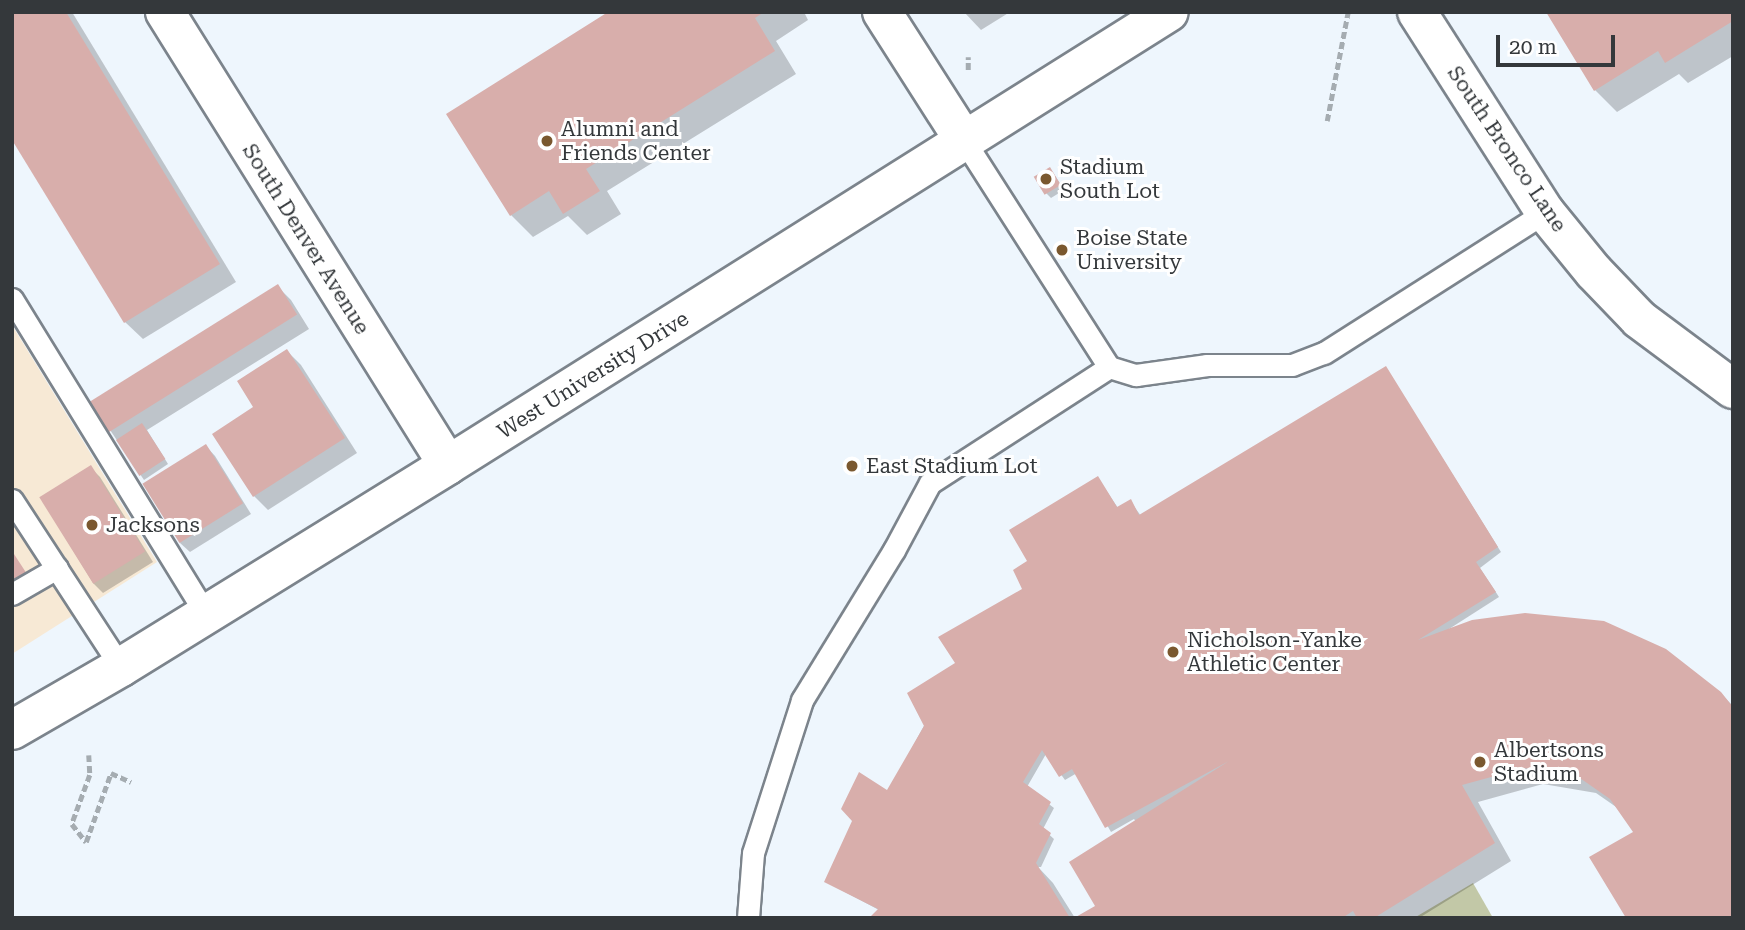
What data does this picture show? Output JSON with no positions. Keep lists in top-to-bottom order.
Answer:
{
  "streets": {
    "street": ["South Bronco Lane", "South Denver Avenue", "West University Drive"]
  },
  "crossings": [
    ["South Denver Avenue", "West University Drive"]
  ],
  "places": [
    "Alumni and Friends Center",
    "Stadium South Lot",
    "Boise State University",
    "East Stadium Lot",
    "Jacksons",
    "Nicholson-Yanke Athletic Center",
    "Albertsons Stadium"
  ],
  "scale_bar": "20 m"
}
